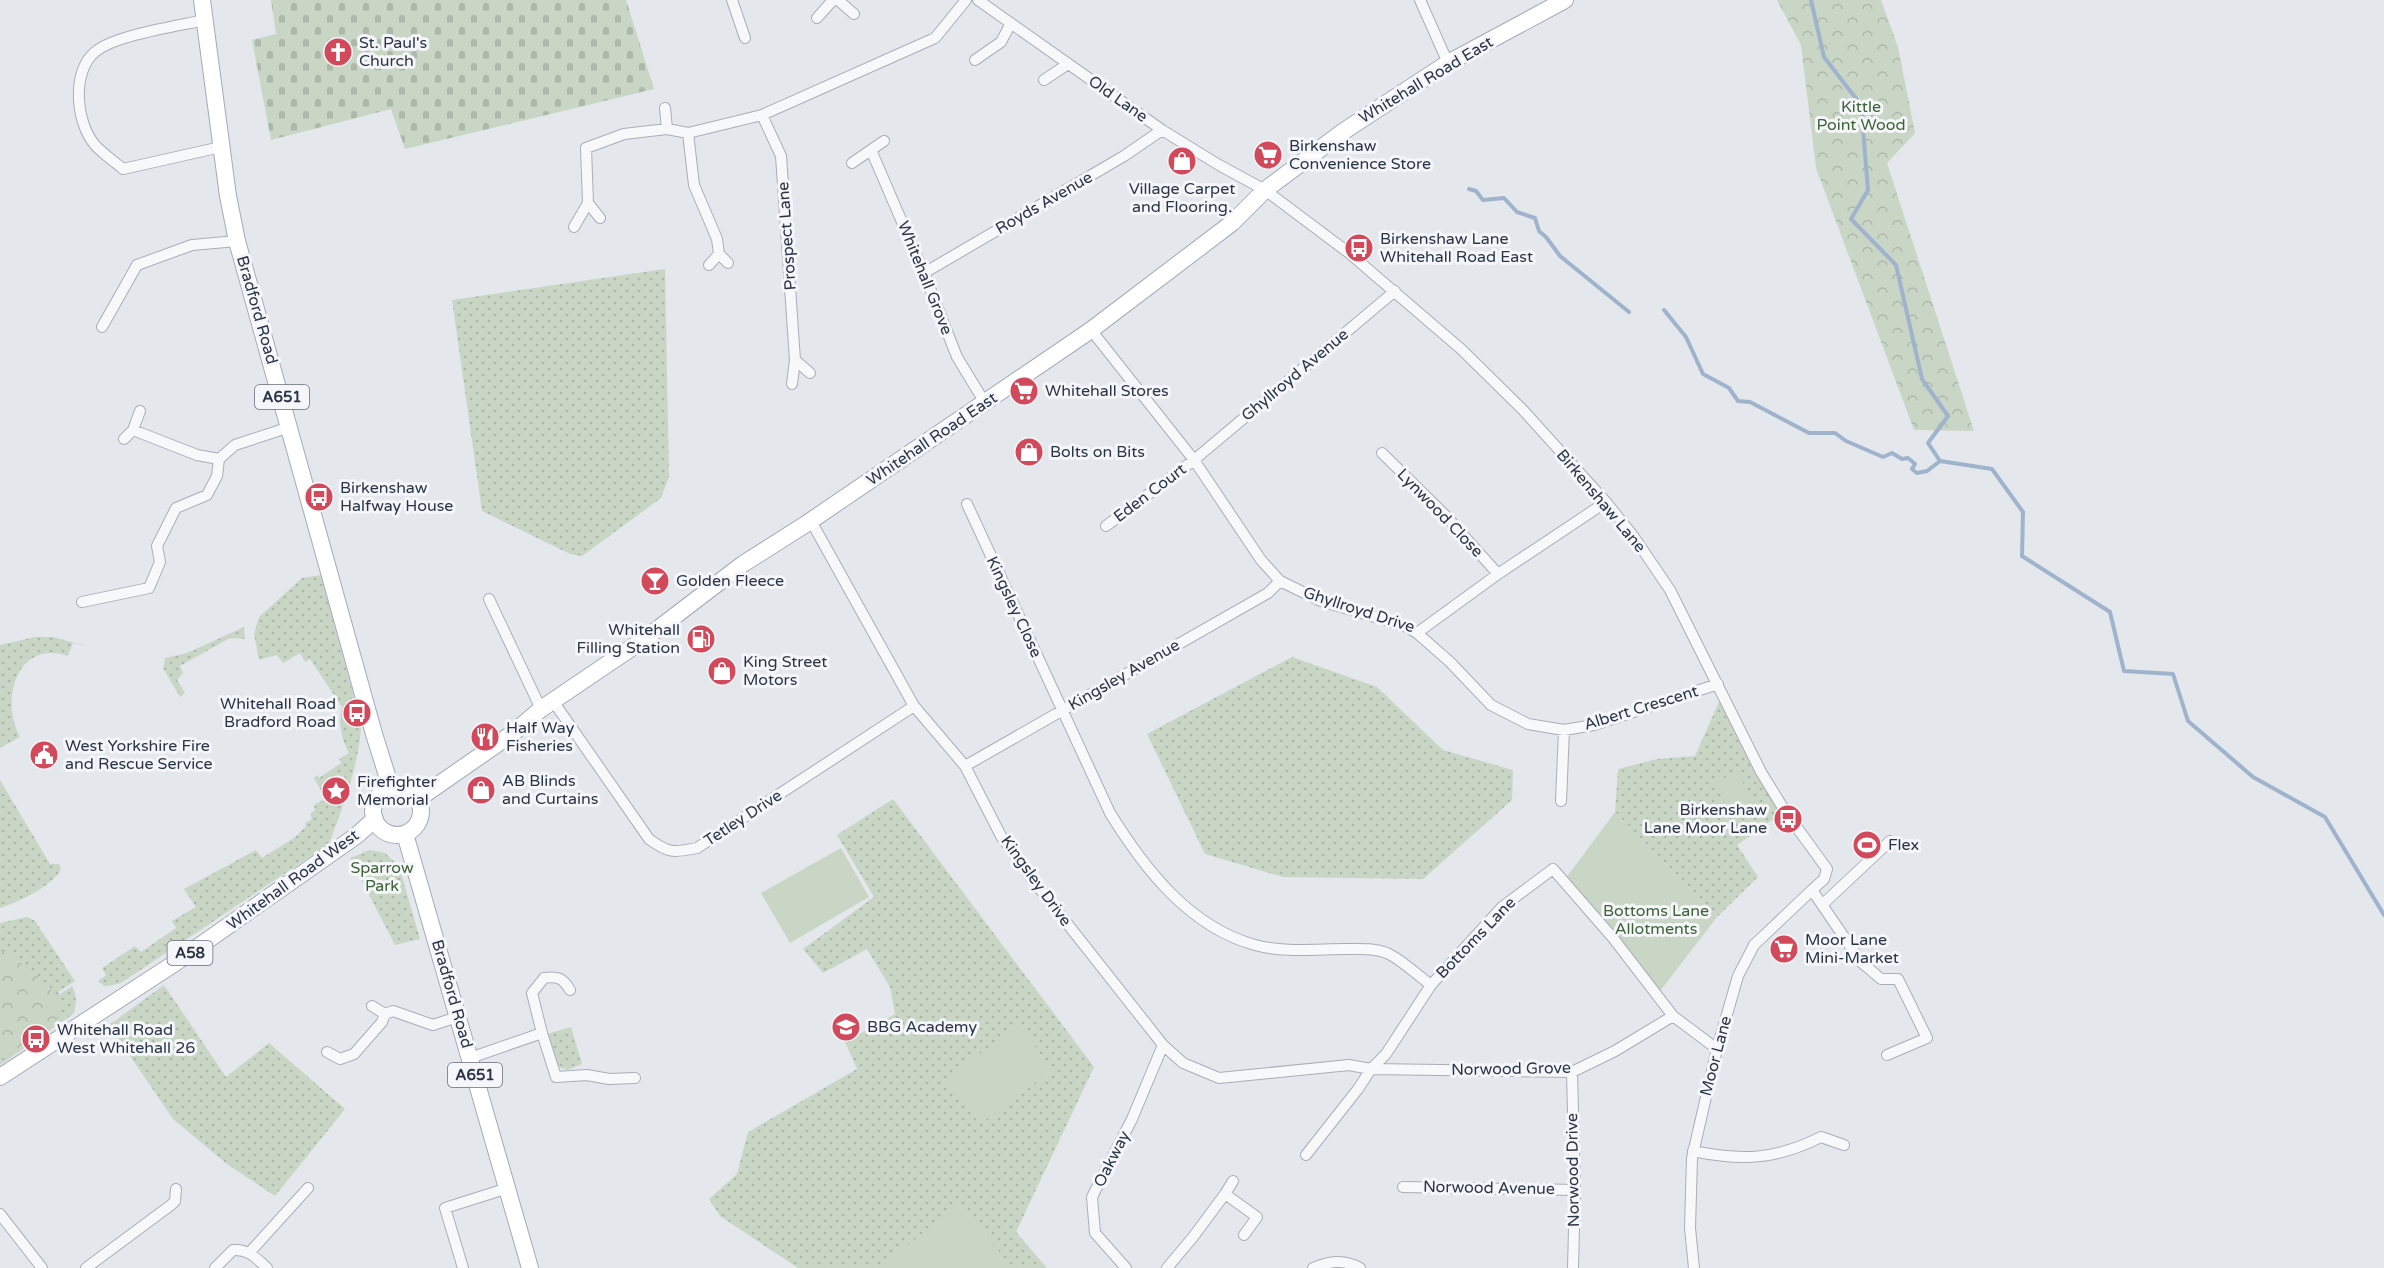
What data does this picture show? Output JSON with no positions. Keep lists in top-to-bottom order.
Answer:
{
  "streets": {
    "main road": [
      "Whitehall Road East",
      "Bradford Road",
      "A651",
      "Whitehall Road West",
      "A58"
    ],
    "street": [
      "Old Lane",
      "Royds Avenue",
      "Prospect Lane",
      "Whitehall Grove",
      "Ghyllroyd Avenue",
      "Eden Court",
      "Birkenshaw Lane",
      "Lynwood Close",
      "Kingsley Close",
      "Ghyllroyd Drive",
      "Kingsley Avenue",
      "Albert Crescent",
      "Tetley Drive",
      "Kingsley Drive",
      "Bottoms Lane",
      "Moor Lane",
      "Norwood Grove",
      "Oakway",
      "Norwood Drive",
      "Norwood Avenue"
    ]
  },
  "crossings": [
    ["Whitehall Road East", "Old Lane"],
    ["Whitehall Road East", "Whitehall Grove"],
    ["Whitehall Road East", "Bradford Road"],
    ["Whitehall Road East", "Birkenshaw Lane"],
    ["Whitehall Road East", "Ghyllroyd Drive"],
    ["Whitehall Road East", "Tetley Drive"],
    ["Whitehall Road East", "Whitehall Road West"],
    ["Whitehall Road East", "Kingsley Drive"],
    ["Old Lane", "Royds Avenue"],
    ["Old Lane", "Birkenshaw Lane"],
    ["Royds Avenue", "Whitehall Grove"],
    ["Bradford Road", "Whitehall Road West"],
    ["Ghyllroyd Avenue", "Eden Court"],
    ["Ghyllroyd Avenue", "Birkenshaw Lane"],
    ["Ghyllroyd Avenue", "Ghyllroyd Drive"],
    ["Eden Court", "Ghyllroyd Drive"],
    ["Birkenshaw Lane", "Ghyllroyd Drive"],
    ["Birkenshaw Lane", "Albert Crescent"],
    ["Birkenshaw Lane", "Moor Lane"],
    ["Lynwood Close", "Ghyllroyd Drive"],
    ["Kingsley Close", "Kingsley Avenue"],
    ["Kingsley Close", "Bottoms Lane"],
    ["Ghyllroyd Drive", "Kingsley Avenue"],
    ["Ghyllroyd Drive", "Albert Crescent"],
    ["Kingsley Avenue", "Kingsley Drive"],
    ["Tetley Drive", "Kingsley Drive"],
    ["Kingsley Drive", "Bottoms Lane"],
    ["Kingsley Drive", "Norwood Grove"],
    ["Kingsley Drive", "Oakway"],
    ["Bottoms Lane", "Moor Lane"],
    ["Bottoms Lane", "Norwood Grove"],
    ["Norwood Grove", "Norwood Drive"],
    ["Norwood Drive", "Norwood Avenue"]
  ],
  "parks": ["Kittle Point Wood", "Sparrow Park", "Bottoms Lane Allotments"],
  "places": {
    "church": ["St. Paul's Church"],
    "supermarket": ["Birkenshaw Convenience Store", "Whitehall Stores", "Moor Lane Mini-Market"],
    "shop": [
      "Village Carpet and Flooring.",
      "Bolts on Bits",
      "King Street Motors",
      "AB Blinds and Curtains"
    ],
    "bus stop": [
      "Birkenshaw Lane Whitehall Road East",
      "Birkenshaw Halfway House",
      "Whitehall Road Bradford Road",
      "Birkenshaw Lane Moor Lane",
      "Whitehall Road West Whitehall 26"
    ],
    "bar": ["Golden Fleece"],
    "fuel station": ["Whitehall Filling Station"],
    "restaurant": ["Half Way Fisheries"],
    "public building": ["West Yorkshire Fire and Rescue Service"],
    "place": ["Firefighter Memorial"],
    "sports": ["Flex"],
    "school or university": ["BBG Academy"]
  }
}
